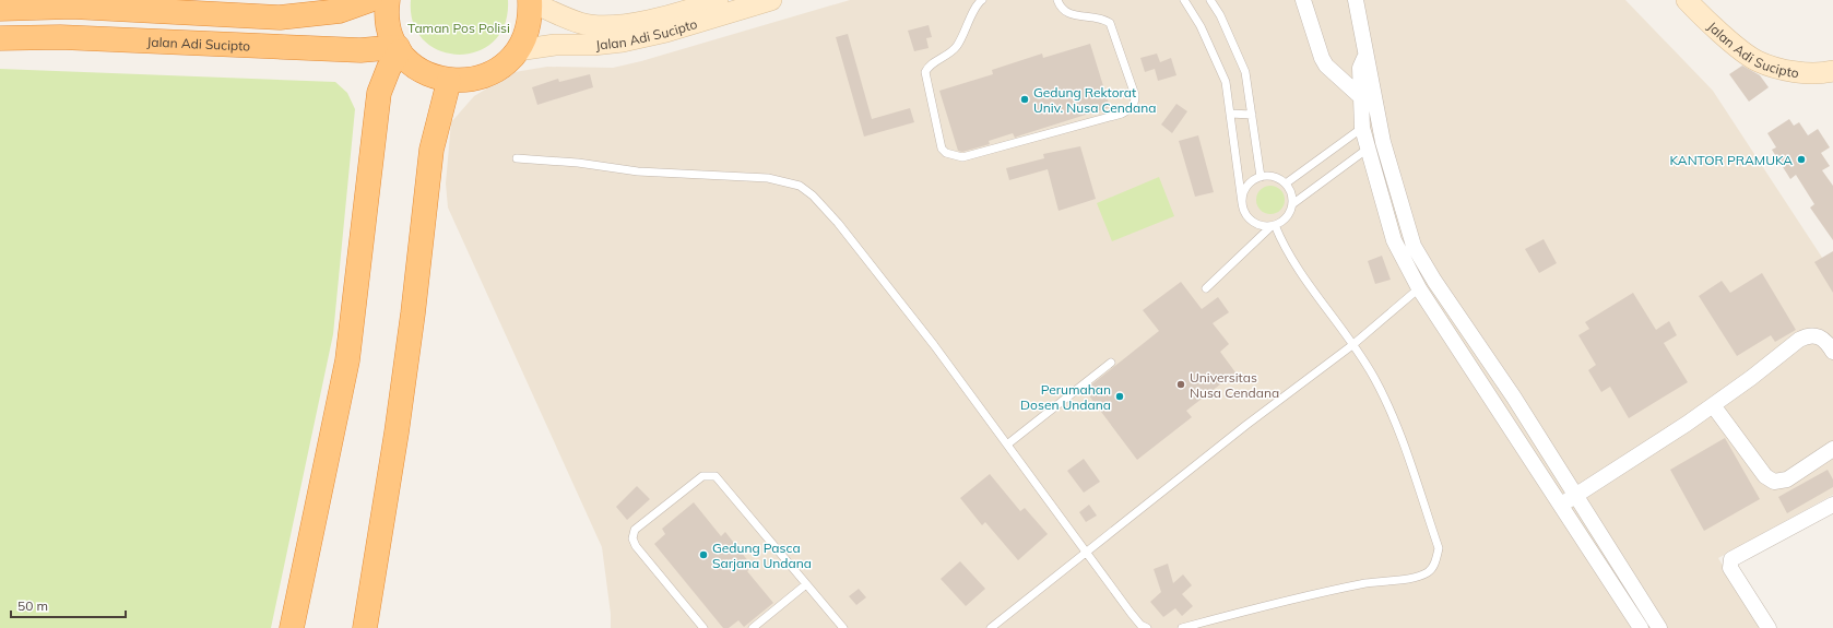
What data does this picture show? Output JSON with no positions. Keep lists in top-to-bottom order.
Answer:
{
  "streets": {
    "highway": ["Jalan Adi Sucipto"]
  },
  "parks": ["Taman Pos Polisi"],
  "places": [
    "Gedung Rektorat Univ. Nusa Cendana",
    "KANTOR PRAMUKA",
    "Universitas Nusa Cendana",
    "Perumahan Dosen Undana",
    "Gedung Pasca Sarjana Undana"
  ],
  "scale_bar": "50 m"
}
